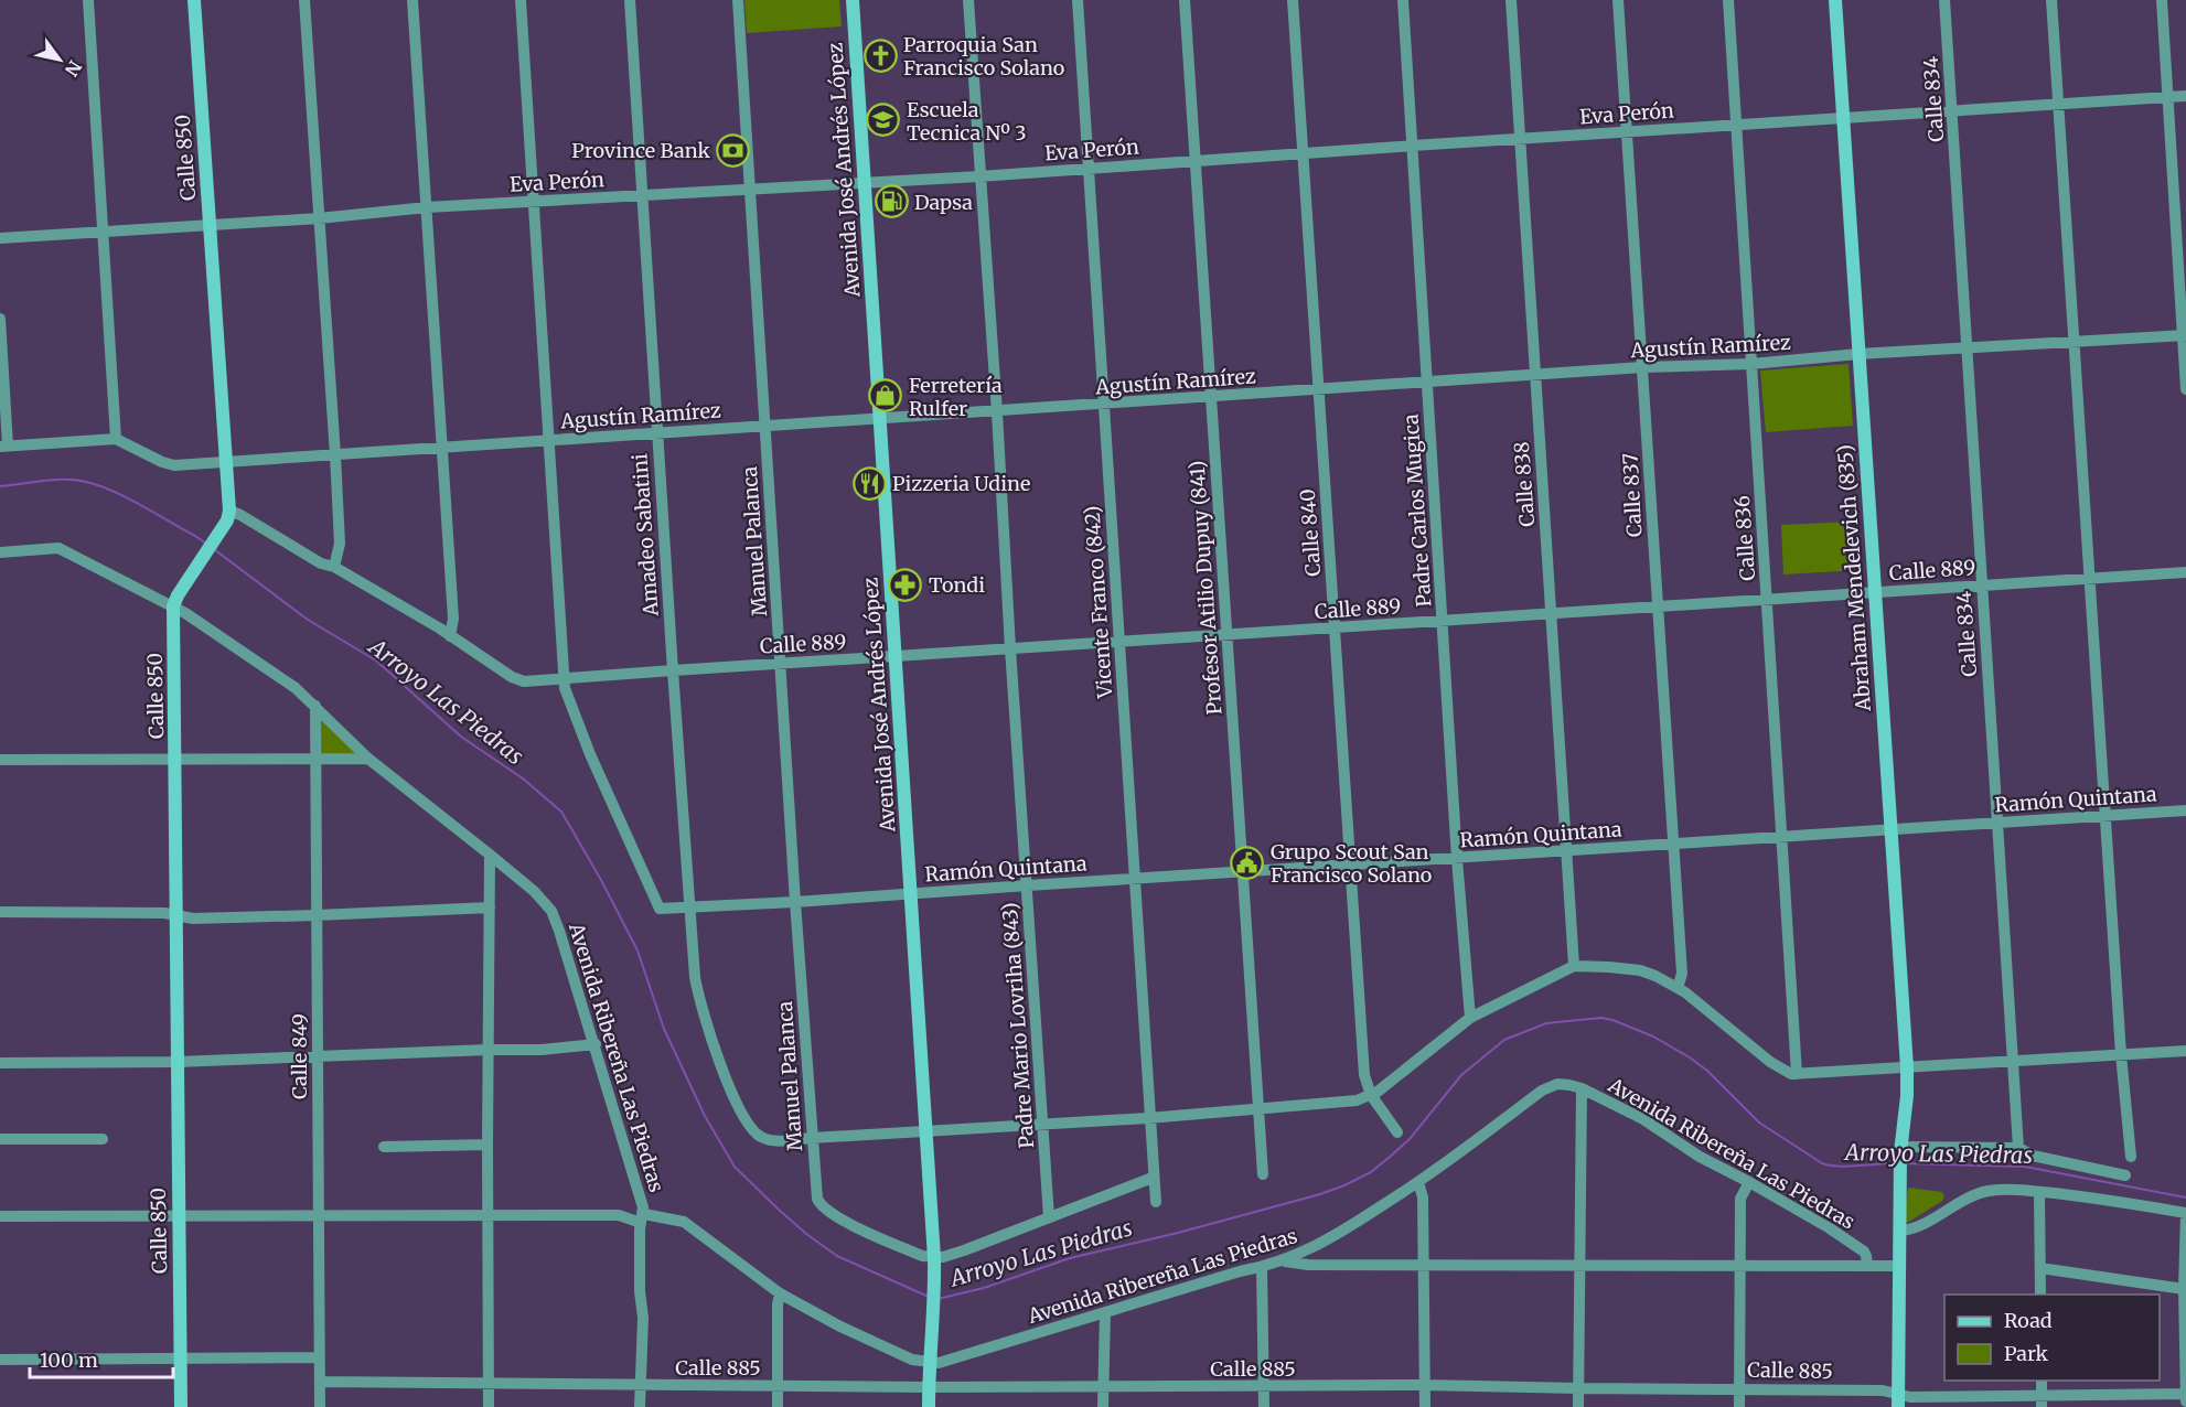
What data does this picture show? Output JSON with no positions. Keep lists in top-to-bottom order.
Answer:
{
  "streets": {
    "main road": ["Calle 850", "Avenida José Andrés López", "Abraham Mendelevich (835)"],
    "street": [
      "Calle 834",
      "Eva Perón",
      "Agustín Ramírez",
      "Calle 838",
      "Calle 837",
      "Padre Carlos Mugica",
      "Calle 840",
      "Amadeo Sabatini",
      "Calle 836",
      "Manuel Palanca",
      "Calle 889",
      "Profesor Atilio Dupuy (841)",
      "Vicente Franco (842)",
      "Ramón Quintana",
      "Padre Mario Lovriha (843)",
      "Calle 849",
      "Avenida Ribereña Las Piedras",
      "Calle 885"
    ]
  },
  "crossings": [
    ["Calle 834", "Eva Perón"],
    ["Calle 834", "Agustín Ramírez"],
    ["Calle 834", "Calle 889"],
    ["Calle 834", "Ramón Quintana"],
    ["Eva Perón", "Calle 850"],
    ["Eva Perón", "Avenida José Andrés López"],
    ["Eva Perón", "Calle 838"],
    ["Eva Perón", "Calle 837"],
    ["Eva Perón", "Padre Carlos Mugica"],
    ["Eva Perón", "Calle 840"],
    ["Eva Perón", "Amadeo Sabatini"],
    ["Eva Perón", "Calle 836"],
    ["Eva Perón", "Manuel Palanca"],
    ["Eva Perón", "Abraham Mendelevich (835)"],
    ["Eva Perón", "Profesor Atilio Dupuy (841)"],
    ["Eva Perón", "Vicente Franco (842)"],
    ["Eva Perón", "Padre Mario Lovriha (843)"],
    ["Calle 850", "Agustín Ramírez"],
    ["Calle 850", "Avenida Ribereña Las Piedras"],
    ["Avenida José Andrés López", "Agustín Ramírez"],
    ["Avenida José Andrés López", "Manuel Palanca"],
    ["Avenida José Andrés López", "Calle 889"],
    ["Avenida José Andrés López", "Ramón Quintana"],
    ["Avenida José Andrés López", "Avenida Ribereña Las Piedras"],
    ["Avenida José Andrés López", "Calle 885"],
    ["Agustín Ramírez", "Calle 838"],
    ["Agustín Ramírez", "Calle 837"],
    ["Agustín Ramírez", "Padre Carlos Mugica"],
    ["Agustín Ramírez", "Calle 840"],
    ["Agustín Ramírez", "Amadeo Sabatini"],
    ["Agustín Ramírez", "Calle 836"],
    ["Agustín Ramírez", "Manuel Palanca"],
    ["Agustín Ramírez", "Abraham Mendelevich (835)"],
    ["Agustín Ramírez", "Profesor Atilio Dupuy (841)"],
    ["Agustín Ramírez", "Vicente Franco (842)"],
    ["Agustín Ramírez", "Padre Mario Lovriha (843)"],
    ["Calle 838", "Calle 889"],
    ["Calle 838", "Ramón Quintana"],
    ["Calle 837", "Calle 889"],
    ["Calle 837", "Ramón Quintana"],
    ["Padre Carlos Mugica", "Calle 889"],
    ["Padre Carlos Mugica", "Ramón Quintana"],
    ["Calle 840", "Calle 889"],
    ["Calle 840", "Ramón Quintana"],
    ["Amadeo Sabatini", "Calle 889"],
    ["Amadeo Sabatini", "Ramón Quintana"],
    ["Calle 836", "Calle 889"],
    ["Calle 836", "Ramón Quintana"],
    ["Manuel Palanca", "Calle 889"],
    ["Manuel Palanca", "Ramón Quintana"],
    ["Calle 889", "Abraham Mendelevich (835)"],
    ["Calle 889", "Profesor Atilio Dupuy (841)"],
    ["Calle 889", "Vicente Franco (842)"],
    ["Calle 889", "Ramón Quintana"],
    ["Calle 889", "Padre Mario Lovriha (843)"],
    ["Abraham Mendelevich (835)", "Ramón Quintana"],
    ["Abraham Mendelevich (835)", "Calle 885"],
    ["Profesor Atilio Dupuy (841)", "Ramón Quintana"],
    ["Vicente Franco (842)", "Ramón Quintana"],
    ["Ramón Quintana", "Padre Mario Lovriha (843)"],
    ["Calle 849", "Avenida Ribereña Las Piedras"],
    ["Calle 849", "Calle 885"]
  ],
  "water": ["Arroyo Las Piedras"],
  "places": {
    "church": ["Parroquia San Francisco Solano"],
    "school or university": ["Escuela Tecnica Nº 3"],
    "bank": ["Province Bank"],
    "fuel station": ["Dapsa"],
    "shop": ["Ferretería Rulfer"],
    "restaurant": ["Pizzeria Udine"],
    "pharmacy": ["Tondi"],
    "public building": ["Grupo Scout San Francisco Solano"]
  },
  "legend": ["Road", "Park"],
  "scale_bar": "100 m",
  "north": "bottom right"
}
